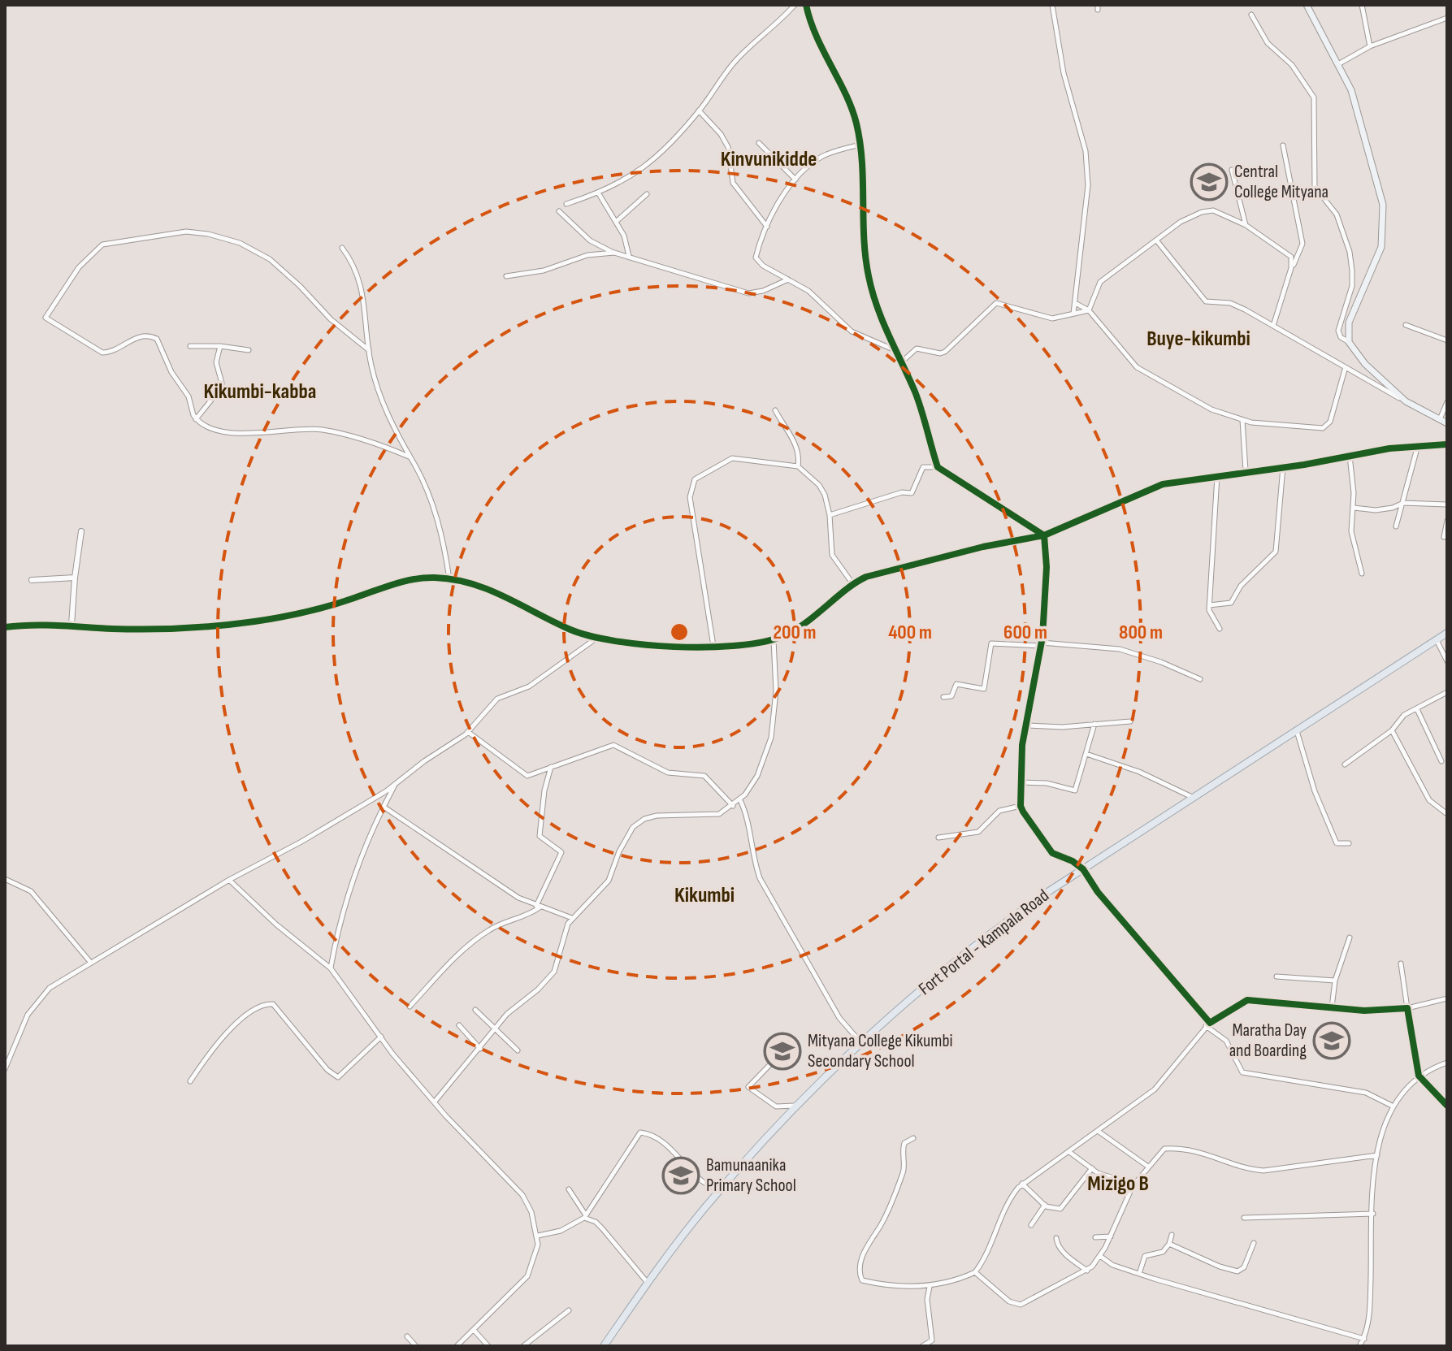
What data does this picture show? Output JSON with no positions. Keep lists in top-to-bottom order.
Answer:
{
  "streets": {
    "main road": ["Fort Portal - Kampala Road"]
  },
  "districts": [
    "Kinvunikidde",
    "Buye-kikumbi",
    "Kikumbi-kabba",
    "Kikumbi",
    "Mizigo B"
  ],
  "places": {
    "school or university": [
      "Central College Mityana",
      "Maratha Day and Boarding",
      "Mityana College Kikumbi Secondary School",
      "Bamunaanika Primary School"
    ]
  },
  "rings": [
    "200 m",
    "400 m",
    "600 m",
    "800 m"
  ]
}
